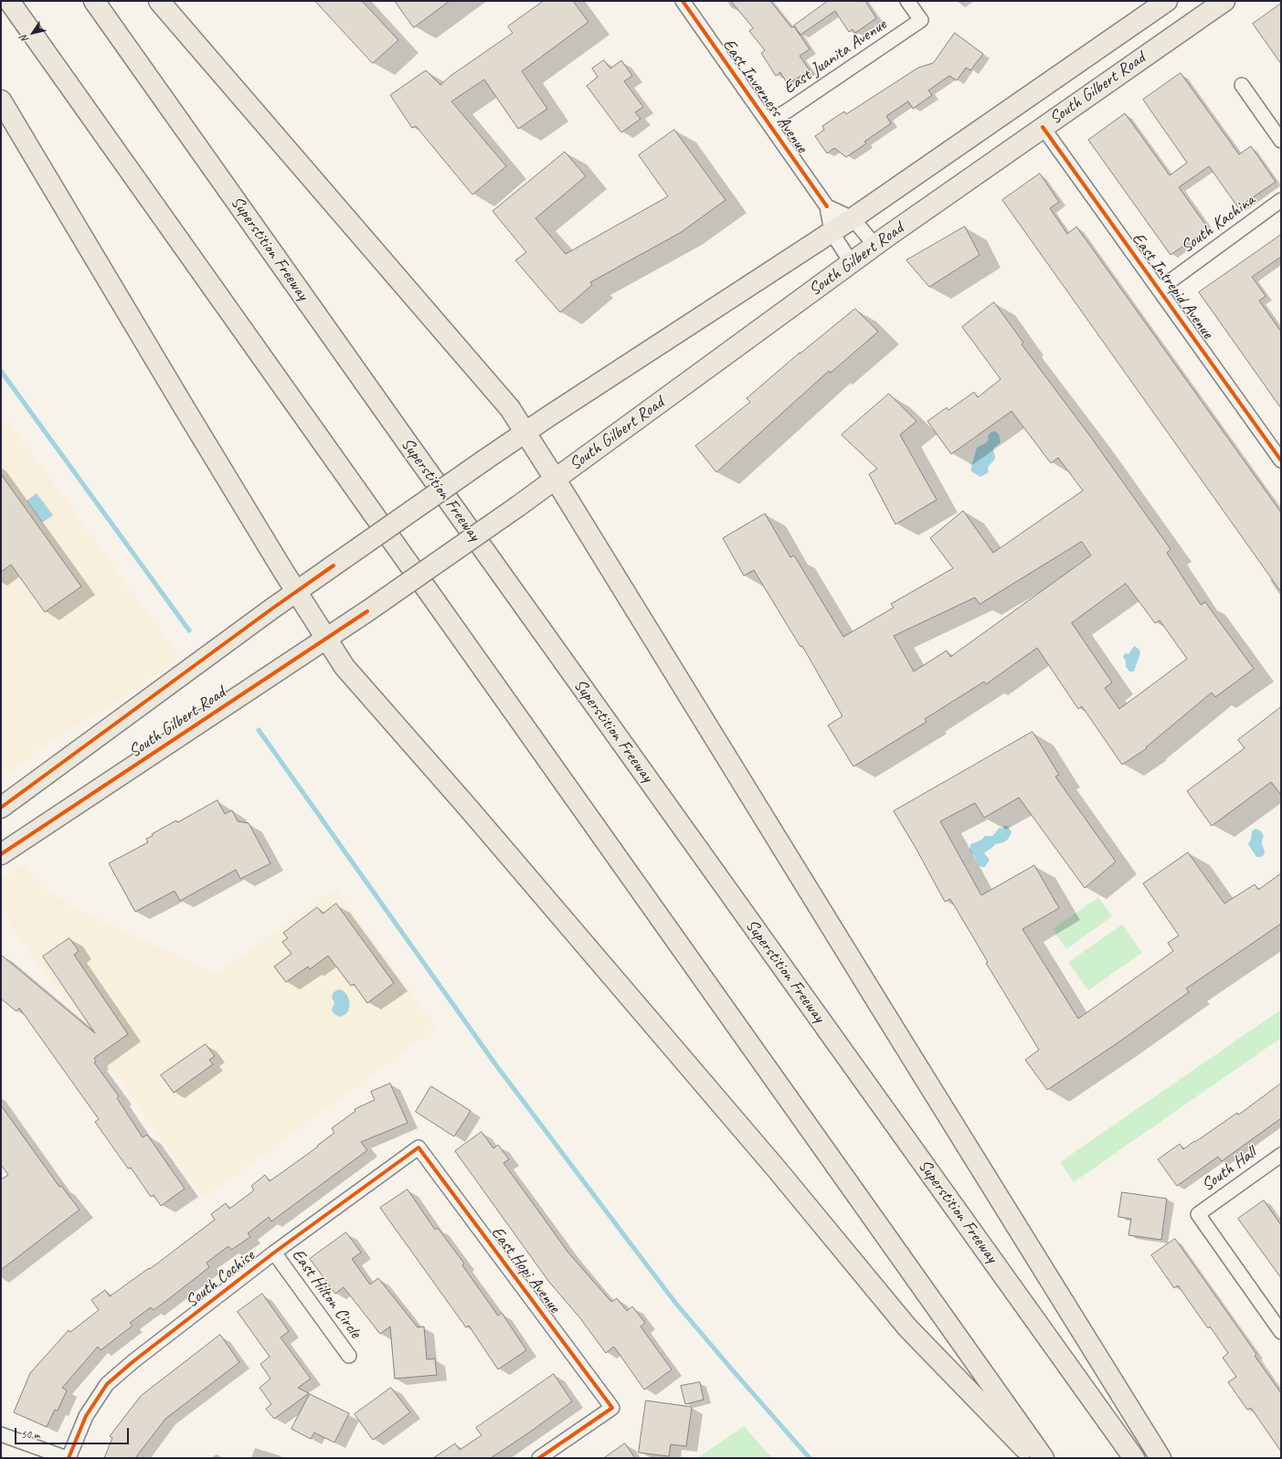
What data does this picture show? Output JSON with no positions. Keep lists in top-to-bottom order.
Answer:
{
  "streets": {
    "main road": ["South Gilbert Road", "Superstition Freeway"],
    "street": [
      "East Juanita Avenue",
      "East Inverness Avenue",
      "South Kachina",
      "East Intrepid Avenue",
      "South Hall",
      "East Hopi Avenue",
      "South Cochise",
      "East Hilton Circle"
    ]
  },
  "crossings": [
    ["East Juanita Avenue", "East Inverness Avenue"],
    ["South Gilbert Road", "East Inverness Avenue"],
    ["South Gilbert Road", "East Intrepid Avenue"],
    ["South Kachina", "East Intrepid Avenue"],
    ["East Hopi Avenue", "South Cochise"],
    ["South Cochise", "East Hilton Circle"]
  ],
  "scale_bar": "50 m",
  "north": "bottom left"
}
